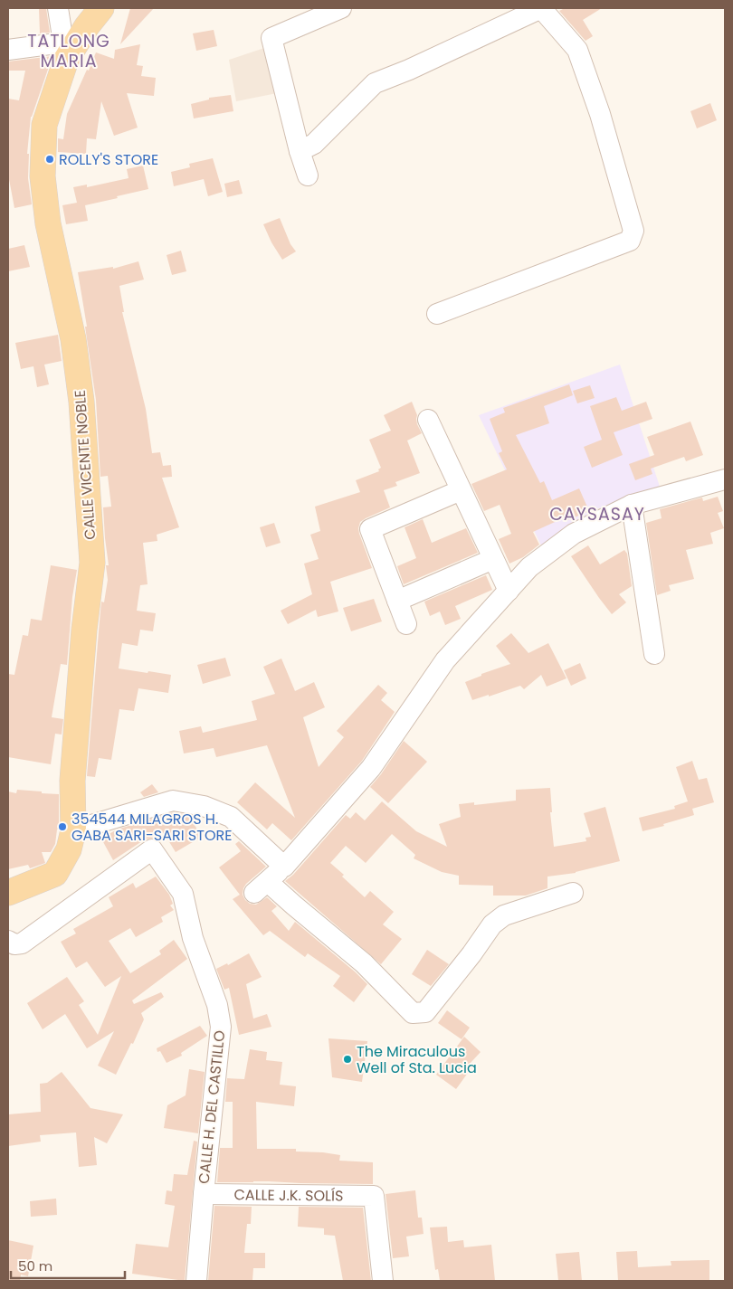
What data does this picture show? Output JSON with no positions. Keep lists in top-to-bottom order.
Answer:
{
  "streets": {
    "main road": ["CALLE VICENTE NOBLE"],
    "street": ["CALLE H. DEL CASTILLO", "CALLE J.K. SOLÍS"]
  },
  "crossings": [
    ["CALLE H. DEL CASTILLO", "CALLE J.K. SOLÍS"]
  ],
  "districts": ["TATLONG MARIA", "CAYSASAY"],
  "places": ["ROLLY'S STORE", "354544 MILAGROS H. GABA SARI-SARI STORE", "The Miraculous Well of Sta. Lucia"],
  "scale_bar": "50 m"
}
